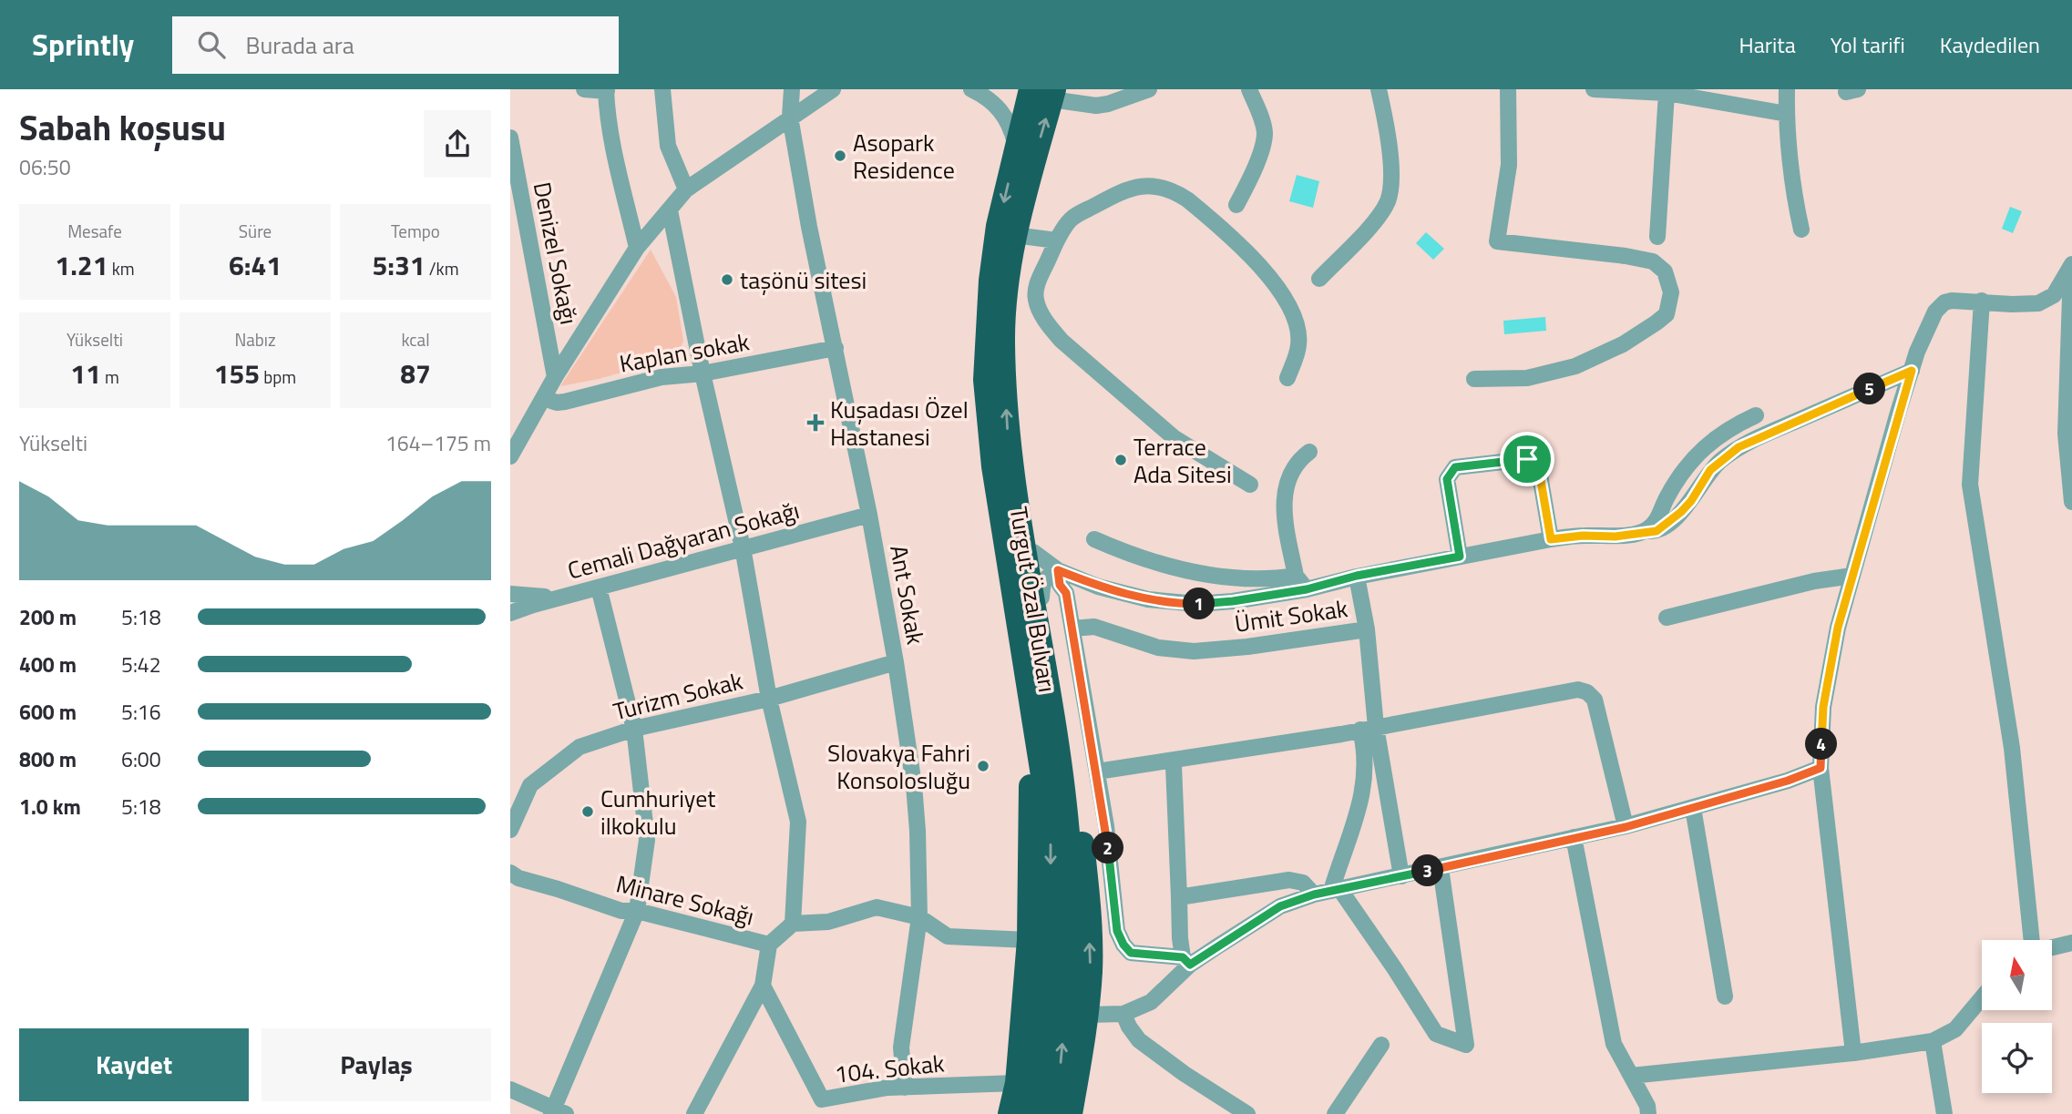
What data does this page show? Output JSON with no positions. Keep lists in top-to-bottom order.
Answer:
{
  "streets": {
    "highway": ["Turgut Özal Bulvarı"],
    "street": [
      "Denizel Sokağı",
      "Kaplan sokak",
      "Cemali Dağyaran Sokağı",
      "Ant Sokak",
      "Ümit Sokak",
      "Turizm Sokak",
      "Minare Sokağı",
      "104. Sokak"
    ]
  },
  "crossings": [
    ["Kaplan sokak", "Ant Sokak"],
    ["Cemali Dağyaran Sokağı", "Ant Sokak"],
    ["Ant Sokak", "Turizm Sokak"],
    ["Ant Sokak", "104. Sokak"]
  ],
  "places": {
    "other": [
      "Asopark Residence",
      "taşönü sitesi",
      "Terrace Ada Sitesi",
      "Slovakya Fahri Konsolosluğu",
      "Cumhuriyet ilkokulu"
    ],
    "health": ["Kuşadası Özel Hastanesi"]
  },
  "north": "top",
  "page": {
    "header": "Sprintly",
    "search": "Burada ara",
    "nav": ["Harita", "Yol tarifi", "Kaydedilen"],
    "heading": ["Sabah koşusu", "06:50"],
    "stats": [
      ["Mesafe", "1.21 km"],
      ["Süre", "6:41"],
      ["Tempo", "5:31 /km"],
      ["Yükselti", "11 m"],
      ["Nabız", "155 bpm"],
      ["kcal", "87"]
    ],
    "pins": [
      "5",
      "1",
      "4",
      "2",
      "3"
    ],
    "chart": ["Yükselti", "164–175 m"],
    "list": [
      {
        "name": "200 m",
        "note": "5:18"
      },
      {
        "name": "400 m",
        "note": "5:42"
      },
      {
        "name": "600 m",
        "note": "5:16"
      },
      {
        "name": "800 m",
        "note": "6:00"
      },
      {
        "name": "1.0 km",
        "note": "5:18"
      }
    ],
    "buttons": ["Kaydet", "Paylaş"]
  }
}
